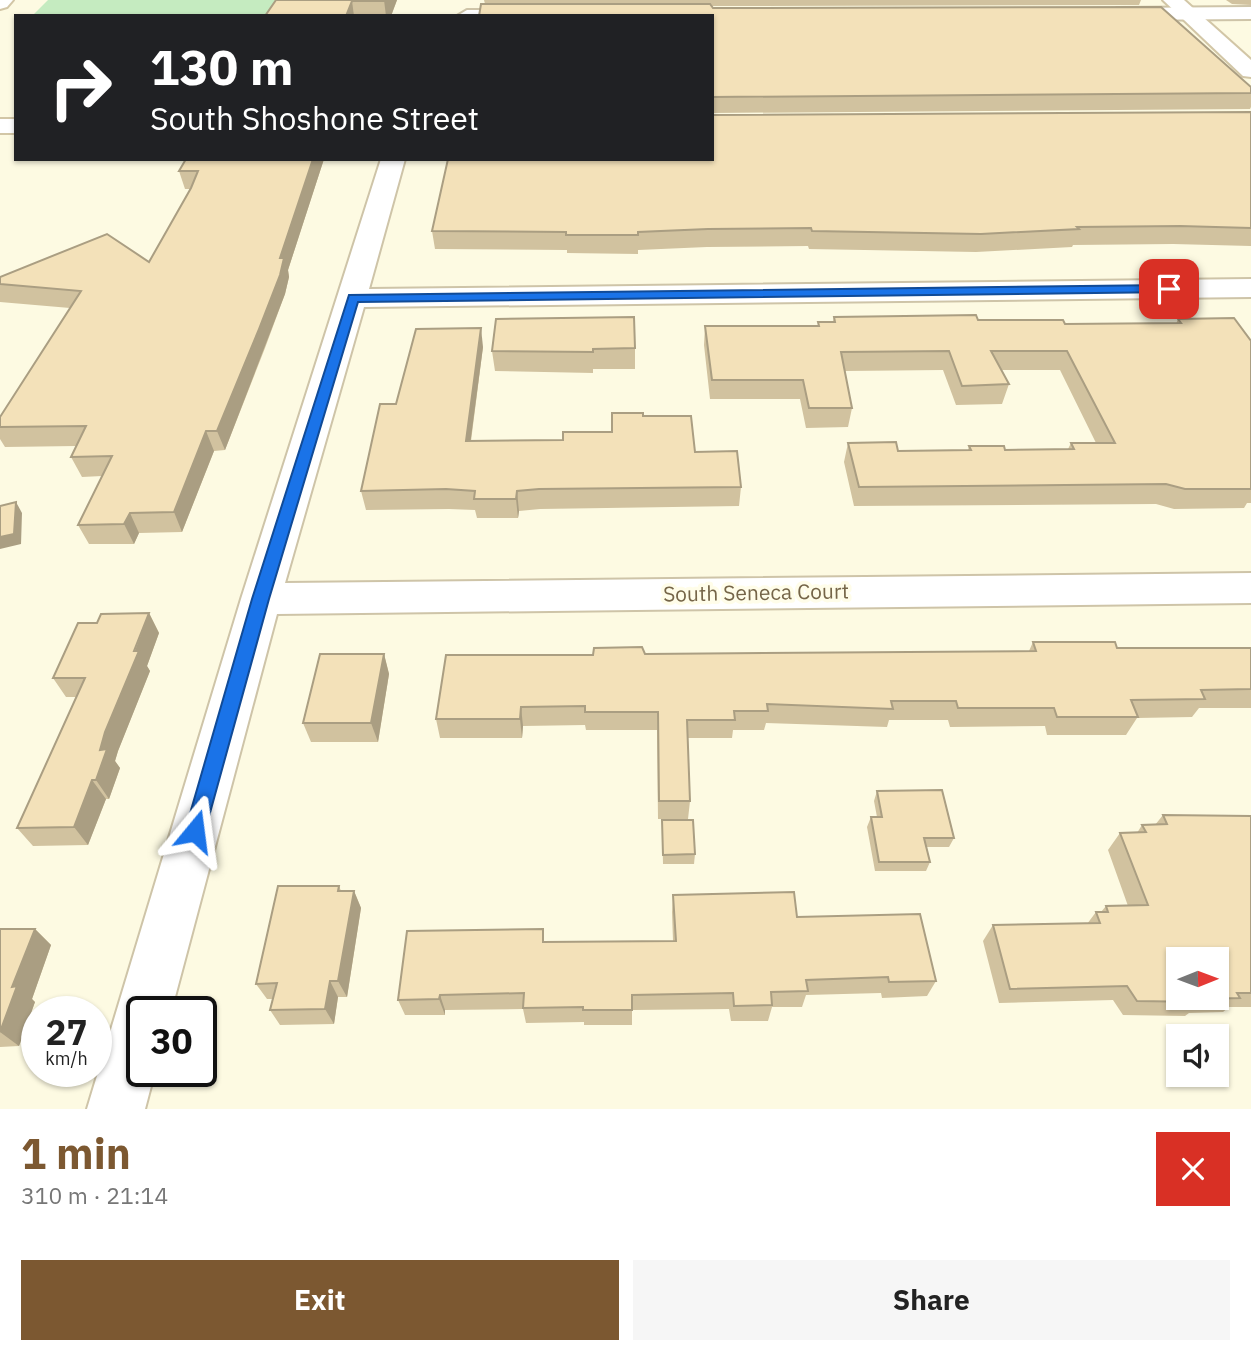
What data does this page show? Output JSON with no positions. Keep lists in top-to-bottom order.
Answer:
{
  "streets": {
    "street": ["South Seneca Court"]
  },
  "north": "right",
  "page": {
    "turn": ["130 m", "South Shoshone Street"],
    "speed": "27 km/h",
    "limit": "30",
    "heading": ["1 min", "310 m · 21:14"],
    "buttons": ["Exit", "Share"]
  }
}
